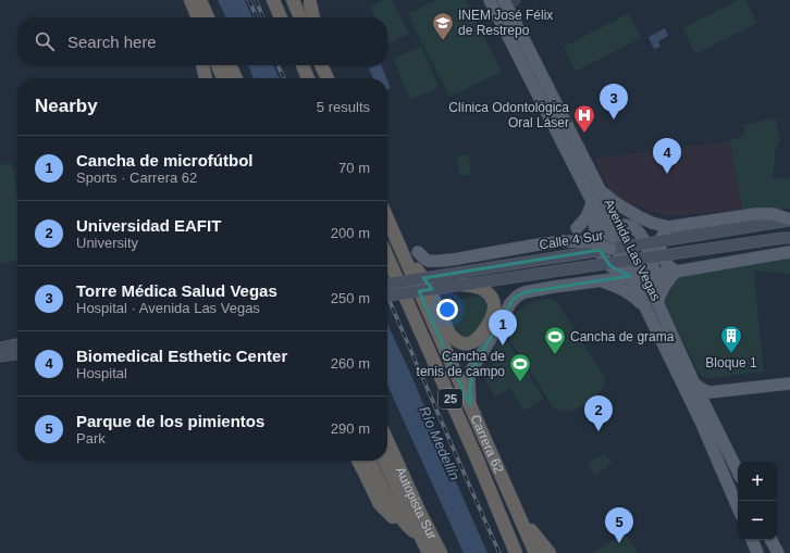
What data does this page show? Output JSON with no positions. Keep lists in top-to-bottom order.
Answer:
{
  "streets": {
    "highway": ["25", "Carrera 62", "Autopista Sur"],
    "main road": ["Calle 4 Sur", "Avenida Las Vegas"]
  },
  "crossings": [
    ["25", "Carrera 62"]
  ],
  "water": ["Río Medellín"],
  "places": {
    "school or university": ["INEM José Félix de Restrepo"],
    "hospital": ["Clínica Odontológica Oral Láser"],
    "building": ["Bloque 1"],
    "sports": ["Cancha de grama", "Cancha de tenis de campo"]
  },
  "page": {
    "search": "Search here",
    "heading": ["Nearby", "5 results"],
    "pins": [
      "3",
      "4",
      "1",
      "2",
      "5"
    ],
    "list": [
      {
        "mark": "1",
        "name": "Cancha de microfútbol",
        "note": "Sports · Carrera 62",
        "value": "70 m"
      },
      {
        "mark": "2",
        "name": "Universidad EAFIT",
        "note": "University",
        "value": "200 m"
      },
      {
        "mark": "3",
        "name": "Torre Médica Salud Vegas",
        "note": "Hospital · Avenida Las Vegas",
        "value": "250 m"
      },
      {
        "mark": "4",
        "name": "Biomedical Esthetic Center",
        "note": "Hospital",
        "value": "260 m"
      },
      {
        "mark": "5",
        "name": "Parque de los pimientos",
        "note": "Park",
        "value": "290 m"
      }
    ],
    "map_buttons": ["+", "−"]
  }
}
